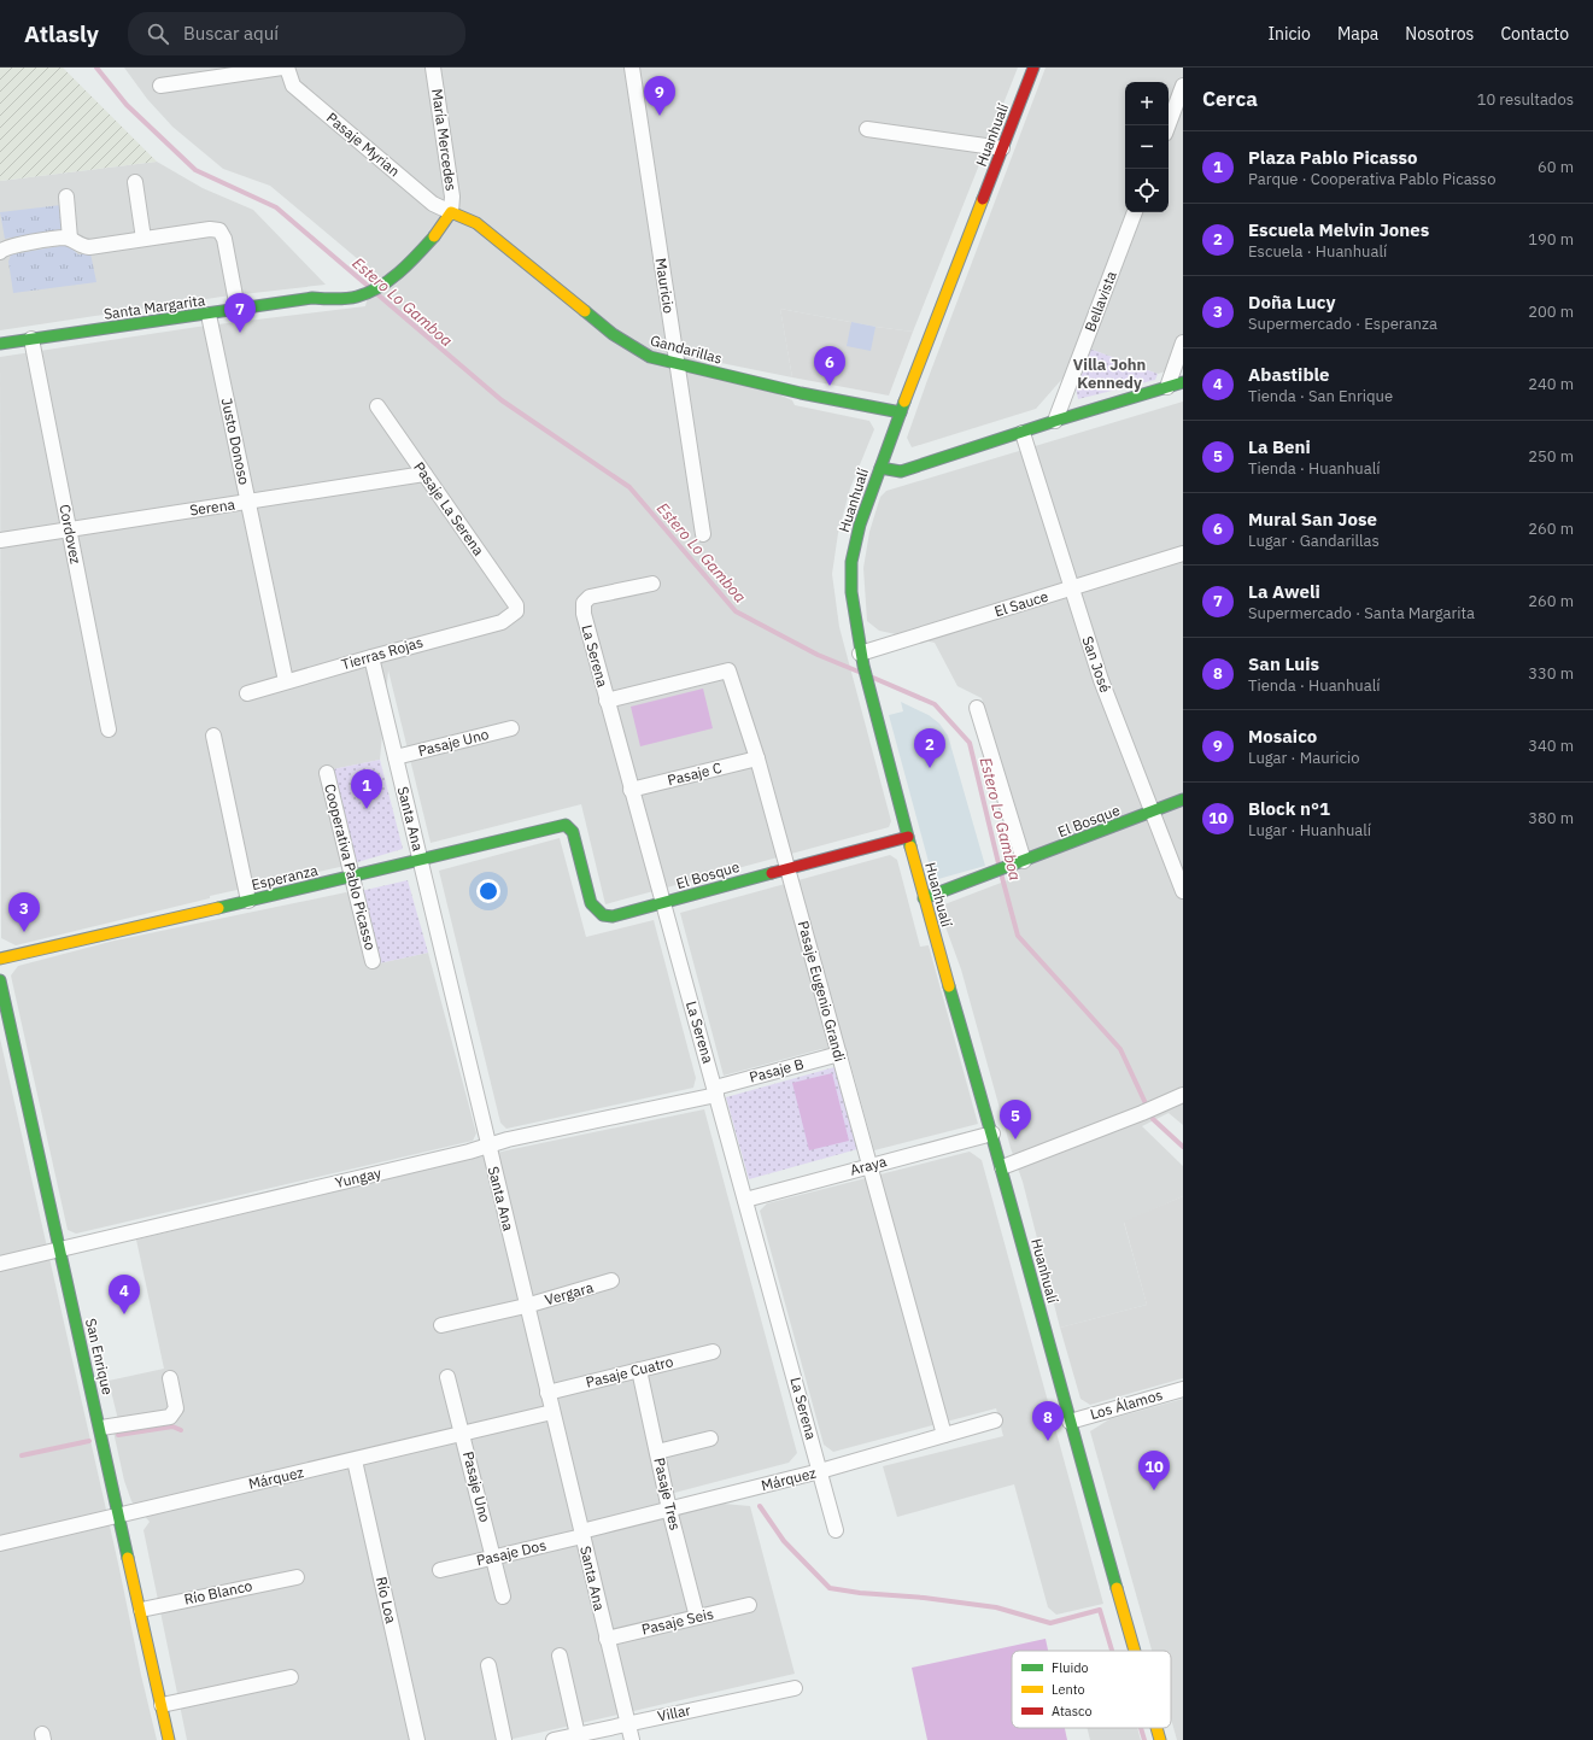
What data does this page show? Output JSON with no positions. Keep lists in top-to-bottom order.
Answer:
{
  "streets": {
    "street": [
      "Huanhualí",
      "María Mercedes",
      "Pasaje Myrian",
      "Mauricio",
      "Bellavista",
      "Santa Margarita",
      "Gandarillas",
      "Justo Donoso",
      "Serena",
      "Pasaje La Serena",
      "Cordovez",
      "El Sauce",
      "Tierras Rojas",
      "La Serena",
      "San José",
      "Pasaje Uno",
      "Pasaje C",
      "Santa Ana",
      "El Bosque",
      "Cooperativa Pablo Picasso",
      "Esperanza",
      "Pasaje Eugenio Grandi",
      "Pasaje B",
      "Araya",
      "Yungay",
      "Vergara",
      "San Enrique",
      "Pasaje Cuatro",
      "Los Álamos",
      "Márquez",
      "Pasaje Tres",
      "Pasaje Dos",
      "Río Blanco",
      "Río Loa",
      "Pasaje Seis",
      "Villar"
    ]
  },
  "crossings": [
    ["Huanhualí", "Gandarillas"],
    ["Huanhualí", "El Sauce"],
    ["Huanhualí", "El Bosque"],
    ["Huanhualí", "Araya"],
    ["Huanhualí", "Los Álamos"],
    ["María Mercedes", "Pasaje Myrian"],
    ["María Mercedes", "Santa Margarita"],
    ["María Mercedes", "Gandarillas"],
    ["Pasaje Myrian", "Santa Margarita"],
    ["Pasaje Myrian", "Gandarillas"],
    ["Mauricio", "Gandarillas"],
    ["Santa Margarita", "Gandarillas"],
    ["Santa Margarita", "Justo Donoso"],
    ["Santa Margarita", "Cordovez"],
    ["Justo Donoso", "Serena"],
    ["Justo Donoso", "Tierras Rojas"],
    ["Serena", "Pasaje La Serena"],
    ["Serena", "Cordovez"],
    ["Pasaje La Serena", "Tierras Rojas"],
    ["El Sauce", "San José"],
    ["Tierras Rojas", "Santa Ana"],
    ["La Serena", "Pasaje C"],
    ["La Serena", "El Bosque"],
    ["La Serena", "Pasaje Eugenio Grandi"],
    ["La Serena", "Pasaje B"],
    ["La Serena", "Araya"],
    ["La Serena", "Yungay"],
    ["La Serena", "Márquez"],
    ["San José", "El Bosque"],
    ["Pasaje Uno", "Santa Ana"],
    ["Pasaje Uno", "Márquez"],
    ["Pasaje Uno", "Pasaje Dos"],
    ["Pasaje C", "Pasaje Eugenio Grandi"],
    ["Santa Ana", "Esperanza"],
    ["Santa Ana", "Yungay"],
    ["Santa Ana", "Vergara"],
    ["Santa Ana", "Pasaje Cuatro"],
    ["Santa Ana", "Márquez"],
    ["Santa Ana", "Pasaje Dos"],
    ["Santa Ana", "Pasaje Seis"],
    ["Santa Ana", "Villar"],
    ["El Bosque", "Esperanza"],
    ["El Bosque", "Pasaje Eugenio Grandi"],
    ["Cooperativa Pablo Picasso", "Esperanza"],
    ["Pasaje Eugenio Grandi", "Pasaje B"],
    ["Pasaje Eugenio Grandi", "Araya"],
    ["Pasaje Eugenio Grandi", "Márquez"],
    ["Pasaje B", "Yungay"],
    ["Yungay", "San Enrique"],
    ["San Enrique", "Márquez"],
    ["San Enrique", "Río Blanco"],
    ["Pasaje Cuatro", "Pasaje Tres"],
    ["Márquez", "Pasaje Tres"],
    ["Márquez", "Pasaje Dos"],
    ["Márquez", "Río Loa"],
    ["Pasaje Tres", "Pasaje Seis"]
  ],
  "districts": ["Villa John Kennedy"],
  "water": ["Estero Lo Gamboa"],
  "legend": ["Fluido", "Lento", "Atasco"],
  "page": {
    "header": "Atlasly",
    "search": "Buscar aquí",
    "nav": [
      "Inicio",
      "Mapa",
      "Nosotros",
      "Contacto"
    ],
    "heading": ["Cerca", "10 resultados"],
    "pins": [
      "9",
      "7",
      "6",
      "2",
      "1",
      "3",
      "5",
      "4",
      "8",
      "10"
    ],
    "map_buttons": ["+", "−"],
    "list": [
      {
        "mark": "1",
        "name": "Plaza Pablo Picasso",
        "note": "Parque · Cooperativa Pablo Picasso",
        "value": "60 m"
      },
      {
        "mark": "2",
        "name": "Escuela Melvin Jones",
        "note": "Escuela · Huanhualí",
        "value": "190 m"
      },
      {
        "mark": "3",
        "name": "Doña Lucy",
        "note": "Supermercado · Esperanza",
        "value": "200 m"
      },
      {
        "mark": "4",
        "name": "Abastible",
        "note": "Tienda · San Enrique",
        "value": "240 m"
      },
      {
        "mark": "5",
        "name": "La Beni",
        "note": "Tienda · Huanhualí",
        "value": "250 m"
      },
      {
        "mark": "6",
        "name": "Mural San Jose",
        "note": "Lugar · Gandarillas",
        "value": "260 m"
      },
      {
        "mark": "7",
        "name": "La Aweli",
        "note": "Supermercado · Santa Margarita",
        "value": "260 m"
      },
      {
        "mark": "8",
        "name": "San Luis",
        "note": "Tienda · Huanhualí",
        "value": "330 m"
      },
      {
        "mark": "9",
        "name": "Mosaico",
        "note": "Lugar · Mauricio",
        "value": "340 m"
      },
      {
        "mark": "10",
        "name": "Block n°1",
        "note": "Lugar · Huanhualí",
        "value": "380 m"
      }
    ]
  }
}
